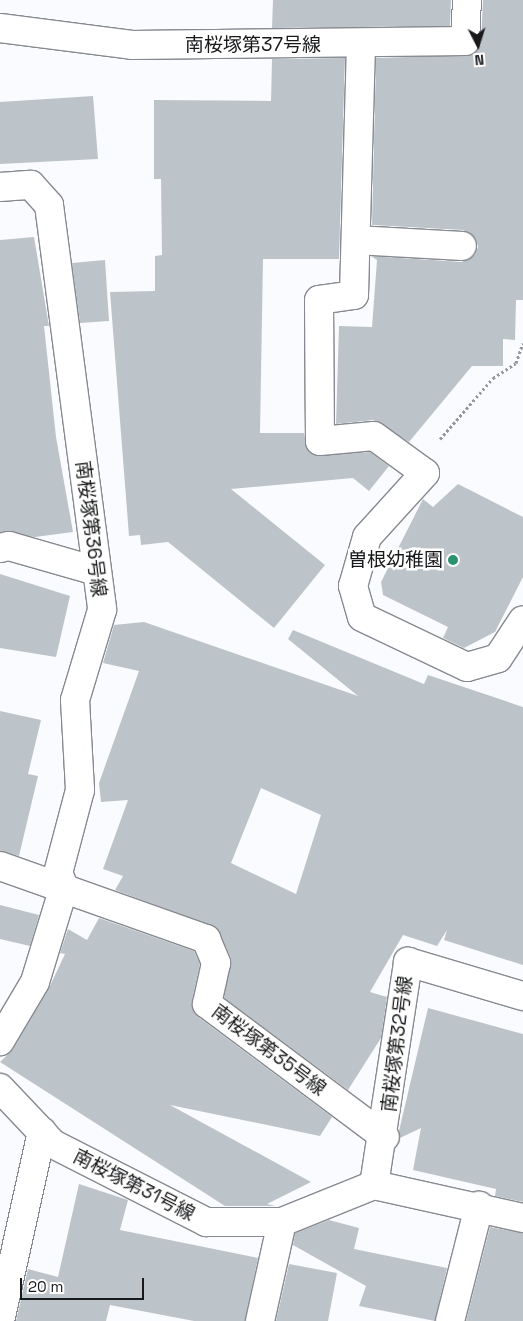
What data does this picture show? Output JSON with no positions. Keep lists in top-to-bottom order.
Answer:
{
  "streets": {
    "street": [
      "南桜塚第37号線",
      "南桜塚第36号線",
      "南桜塚第32号線",
      "南桜塚第35号線",
      "南桜塚第31号線"
    ]
  },
  "crossings": [
    ["南桜塚第36号線", "南桜塚第35号線"],
    ["南桜塚第32号線", "南桜塚第35号線"],
    ["南桜塚第32号線", "南桜塚第31号線"]
  ],
  "places": ["曽根幼稚園"],
  "scale_bar": "20 m",
  "north": "bottom"
}
